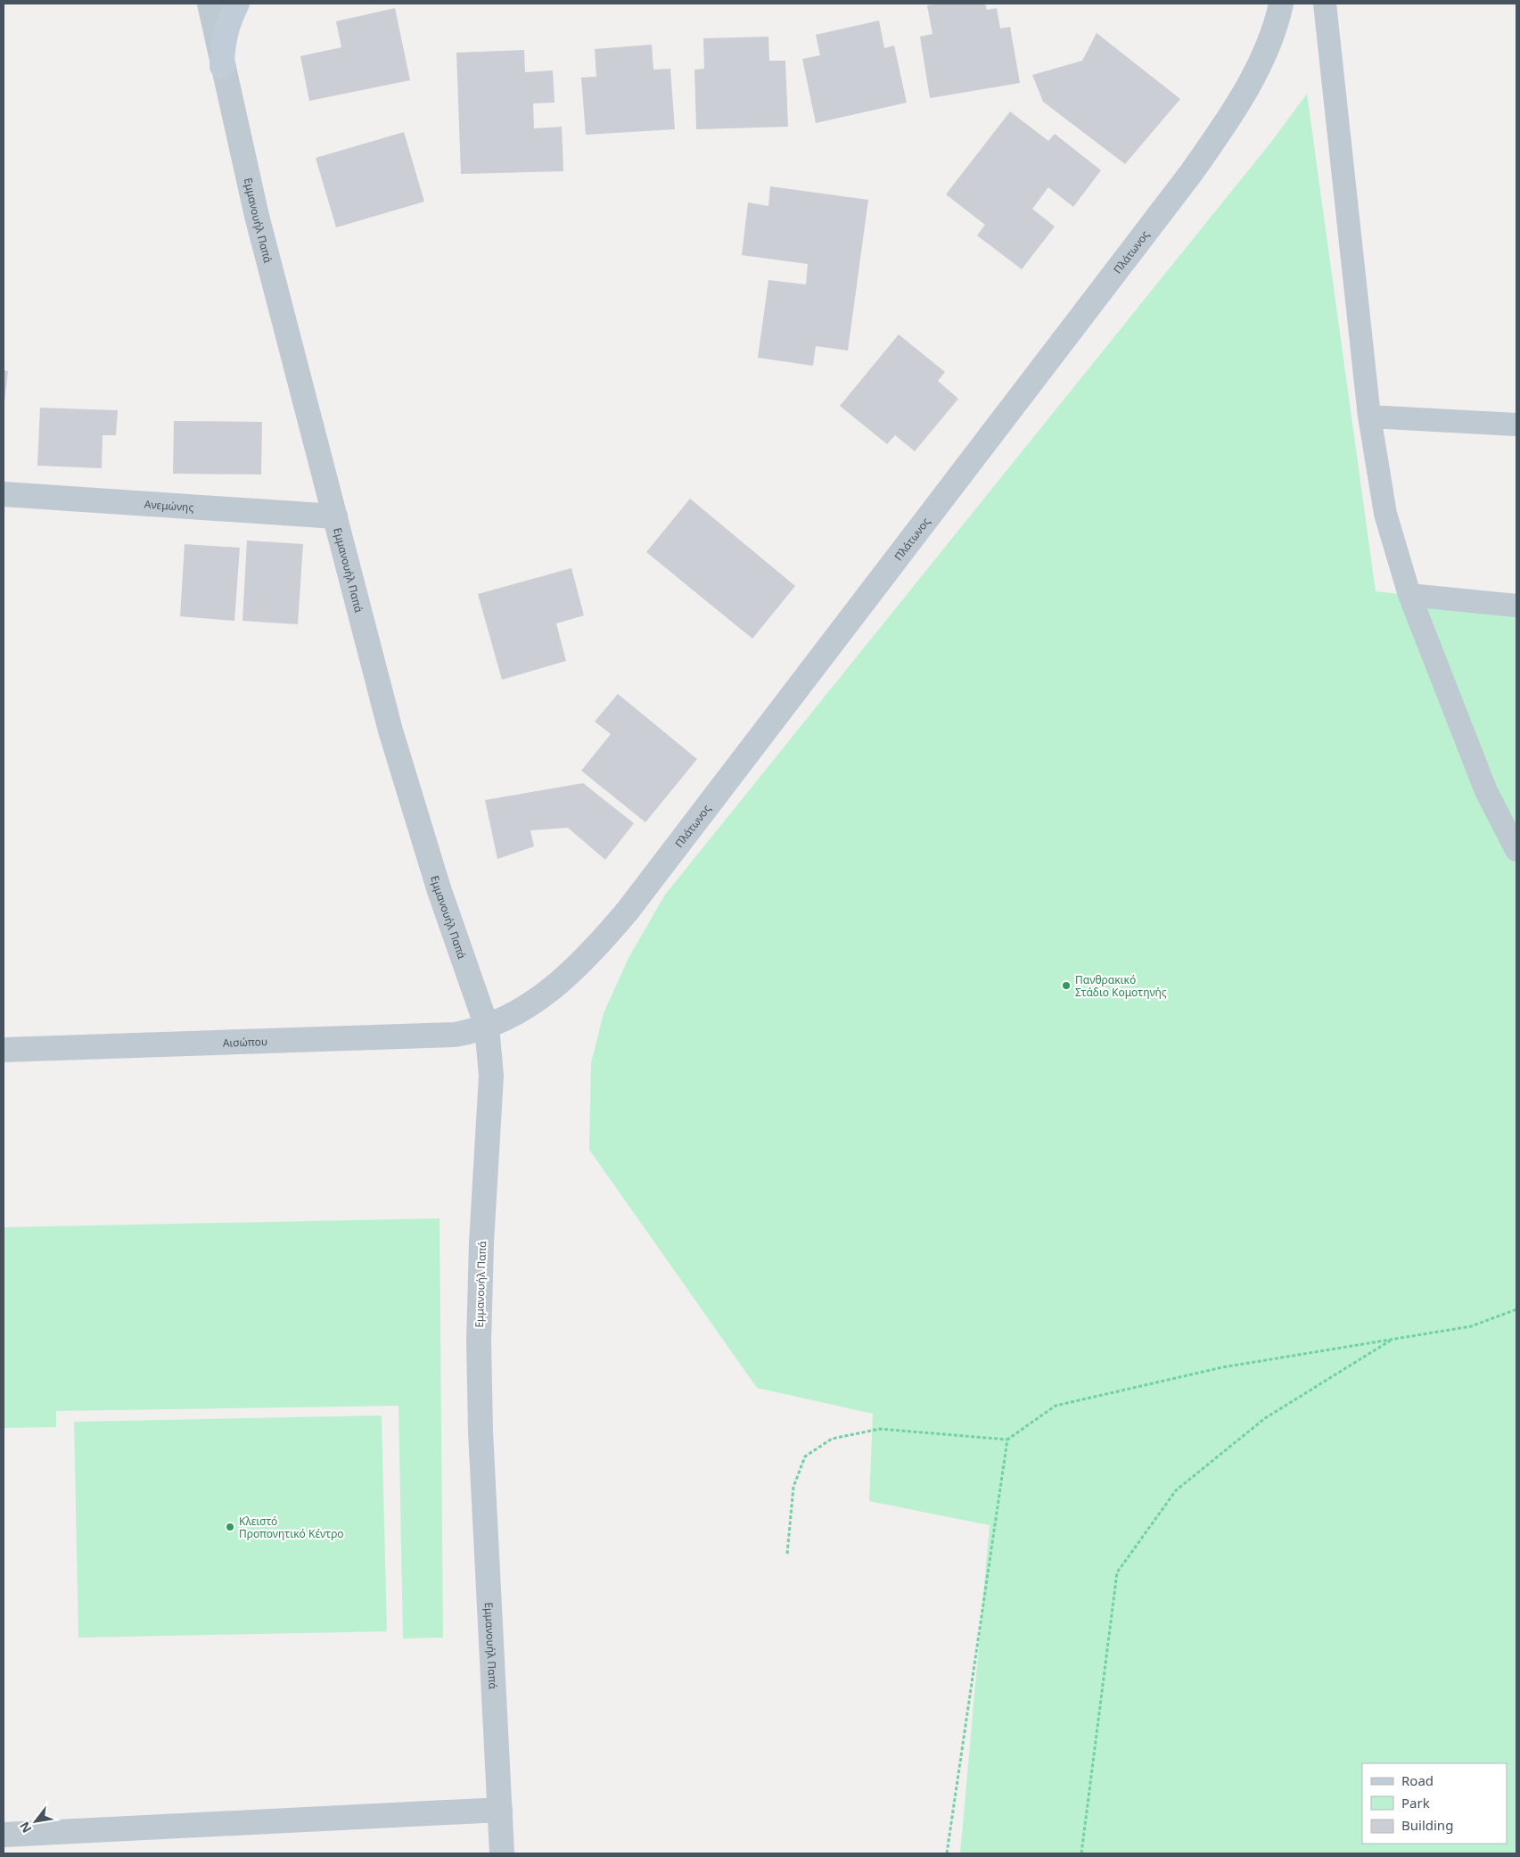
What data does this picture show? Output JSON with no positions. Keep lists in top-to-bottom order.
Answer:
{
  "streets": {
    "street": [
      "Εμμανουήλ Παπά",
      "Πλάτωνος",
      "Ανεμώνης",
      "Αισώπου"
    ]
  },
  "crossings": [
    ["Εμμανουήλ Παπά", "Πλάτωνος"],
    ["Εμμανουήλ Παπά", "Ανεμώνης"],
    ["Εμμανουήλ Παπά", "Αισώπου"],
    ["Πλάτωνος", "Αισώπου"]
  ],
  "places": ["Πανθρακικό Στάδιο Κομοτηνής", "Κλειστό Προπονητικό Κέντρο"],
  "legend": ["Road", "Park", "Building"],
  "north": "bottom left"
}
